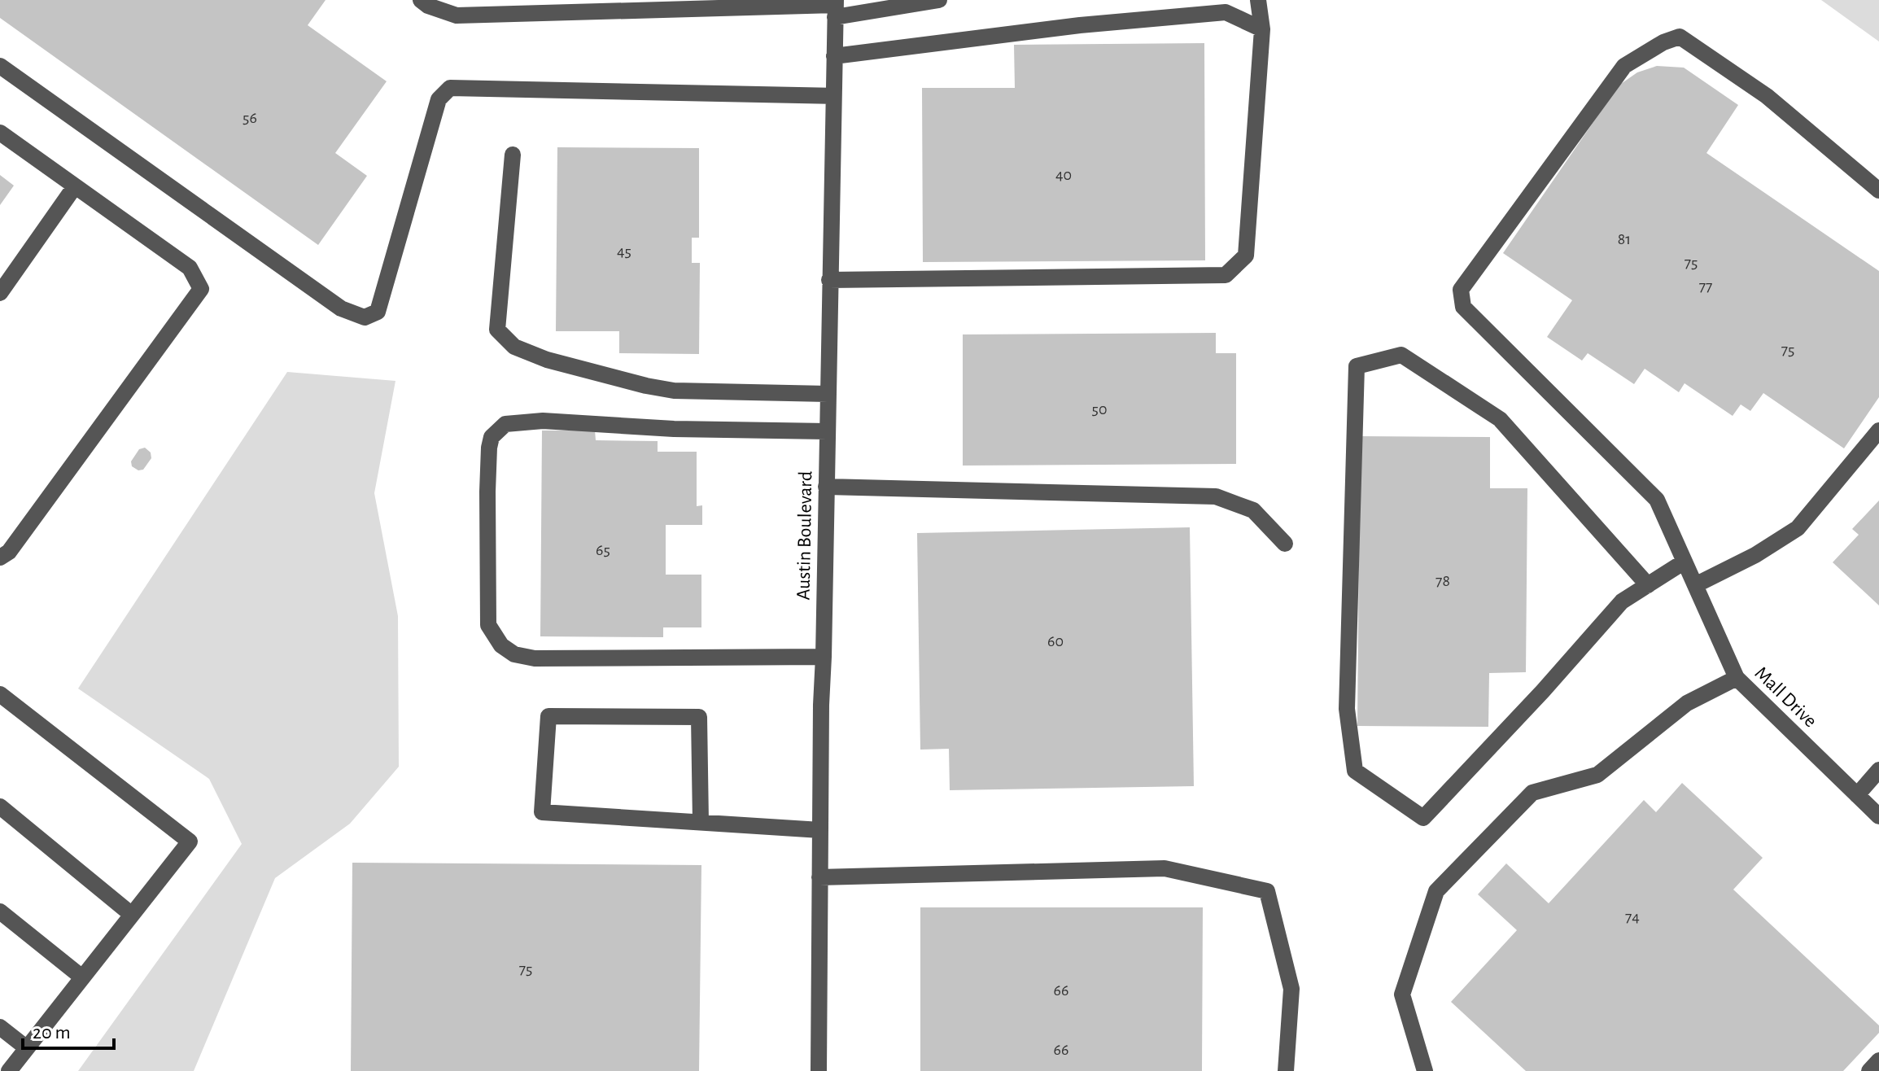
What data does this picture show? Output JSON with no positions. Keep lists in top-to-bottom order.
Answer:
{
  "streets": {
    "street": ["Austin Boulevard", "Mall Drive"]
  },
  "house_numbers": [
    "56",
    "40",
    "81",
    "45",
    "75",
    "77",
    "75",
    "50",
    "65",
    "78",
    "60",
    "74",
    "75",
    "66",
    "66"
  ],
  "scale_bar": "20 m"
}
